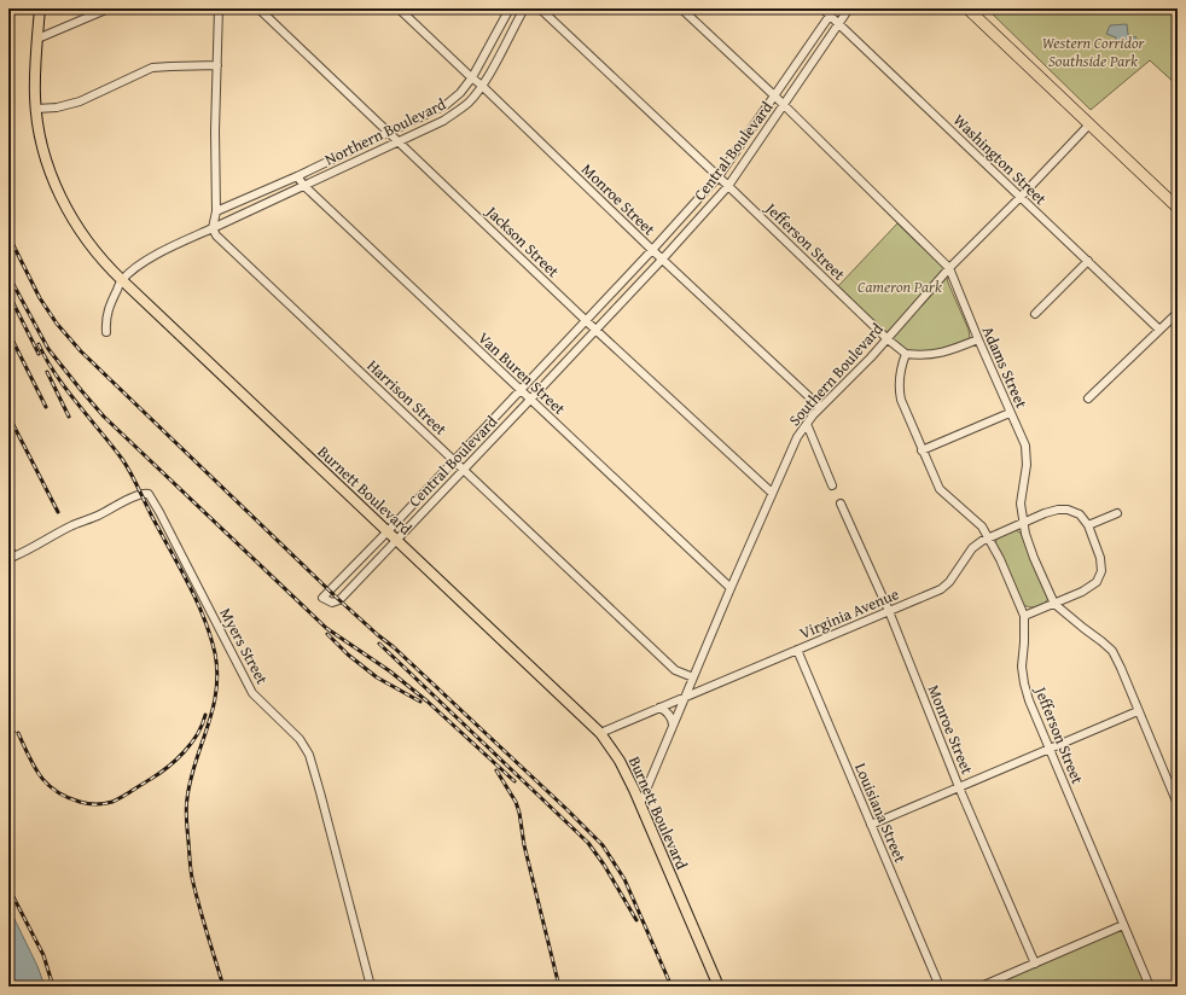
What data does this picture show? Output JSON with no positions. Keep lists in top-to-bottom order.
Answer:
{
  "streets": {
    "main road": ["Burnett Boulevard"],
    "street": [
      "Northern Boulevard",
      "Central Boulevard",
      "Washington Street",
      "Monroe Street",
      "Jackson Street",
      "Jefferson Street",
      "Adams Street",
      "Van Buren Street",
      "Southern Boulevard",
      "Harrison Street",
      "Virginia Avenue",
      "Myers Street",
      "Louisiana Street"
    ]
  },
  "crossings": [
    ["Northern Boulevard", "Monroe Street"],
    ["Northern Boulevard", "Jackson Street"],
    ["Northern Boulevard", "Van Buren Street"],
    ["Northern Boulevard", "Harrison Street"],
    ["Northern Boulevard", "Burnett Boulevard"],
    ["Central Boulevard", "Washington Street"],
    ["Central Boulevard", "Monroe Street"],
    ["Central Boulevard", "Jackson Street"],
    ["Central Boulevard", "Jefferson Street"],
    ["Central Boulevard", "Adams Street"],
    ["Central Boulevard", "Van Buren Street"],
    ["Central Boulevard", "Harrison Street"],
    ["Central Boulevard", "Burnett Boulevard"],
    ["Washington Street", "Southern Boulevard"],
    ["Monroe Street", "Southern Boulevard"],
    ["Monroe Street", "Virginia Avenue"],
    ["Jackson Street", "Southern Boulevard"],
    ["Jefferson Street", "Southern Boulevard"],
    ["Jefferson Street", "Virginia Avenue"],
    ["Adams Street", "Southern Boulevard"],
    ["Adams Street", "Virginia Avenue"],
    ["Van Buren Street", "Southern Boulevard"],
    ["Southern Boulevard", "Harrison Street"],
    ["Southern Boulevard", "Burnett Boulevard"],
    ["Southern Boulevard", "Virginia Avenue"],
    ["Burnett Boulevard", "Virginia Avenue"],
    ["Virginia Avenue", "Louisiana Street"]
  ],
  "parks": ["Western Corridor Southside Park", "Cameron Park"]
}
